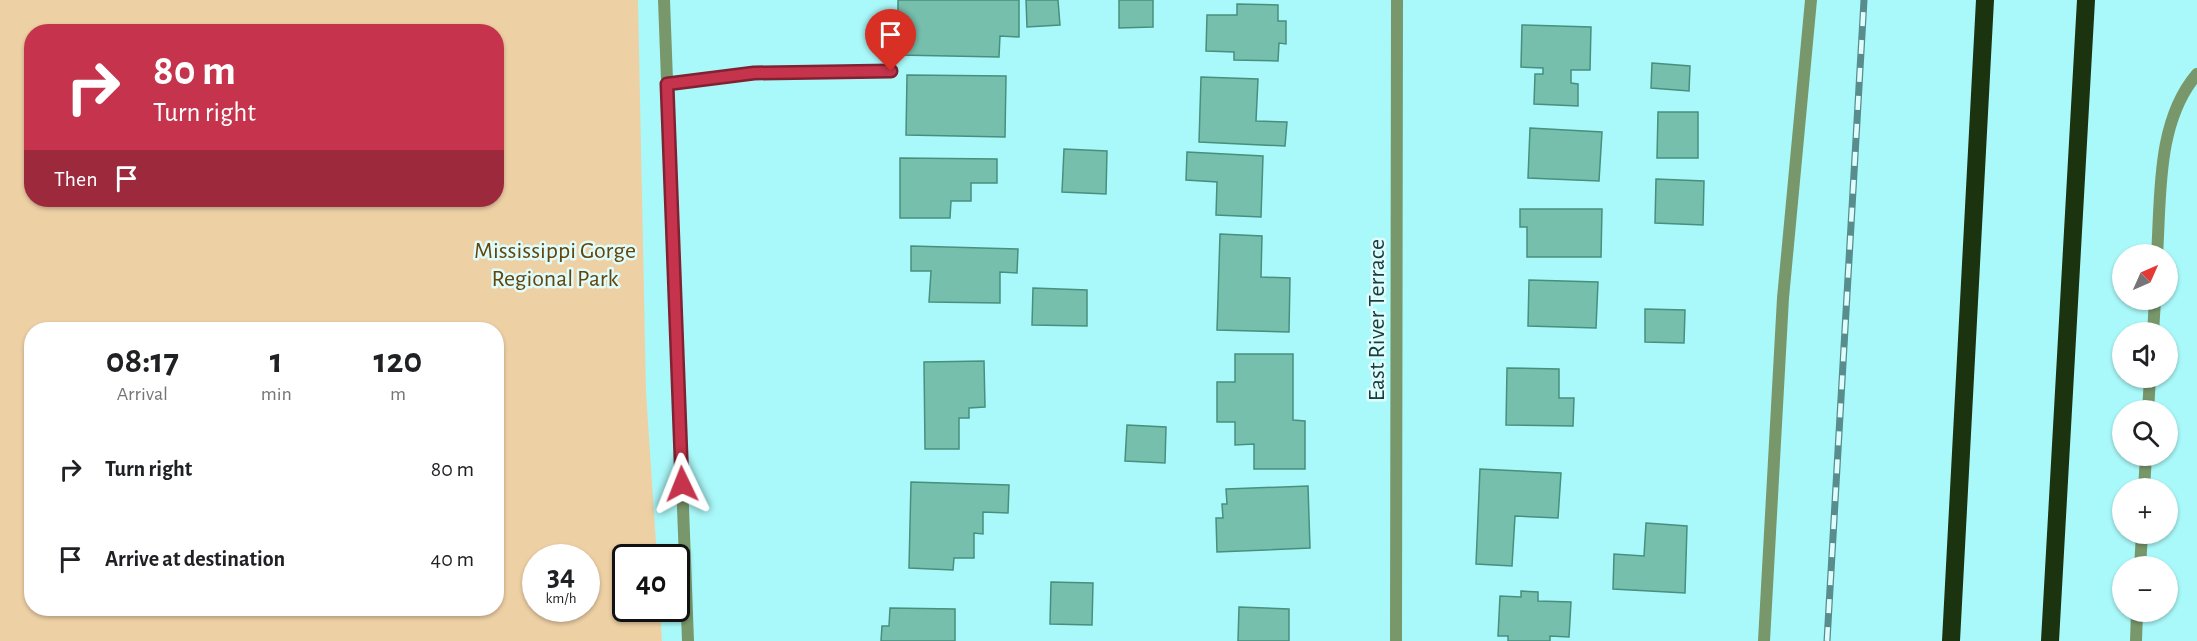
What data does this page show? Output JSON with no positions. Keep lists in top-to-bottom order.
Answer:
{
  "streets": {
    "street": ["East River Terrace"]
  },
  "parks": ["Mississippi Gorge Regional Park"],
  "north": "top right",
  "page": {
    "turn": ["80 m", "Turn right"],
    "then": "Then",
    "map_buttons": ["+", "−"],
    "eta": [
      "08:17",
      "Arrival",
      "1",
      "min",
      "120",
      "m"
    ],
    "list": [
      {
        "name": "Turn right",
        "value": "80 m"
      },
      {
        "name": "Arrive at destination",
        "value": "40 m"
      }
    ],
    "speed": "34 km/h",
    "limit": "40"
  }
}
